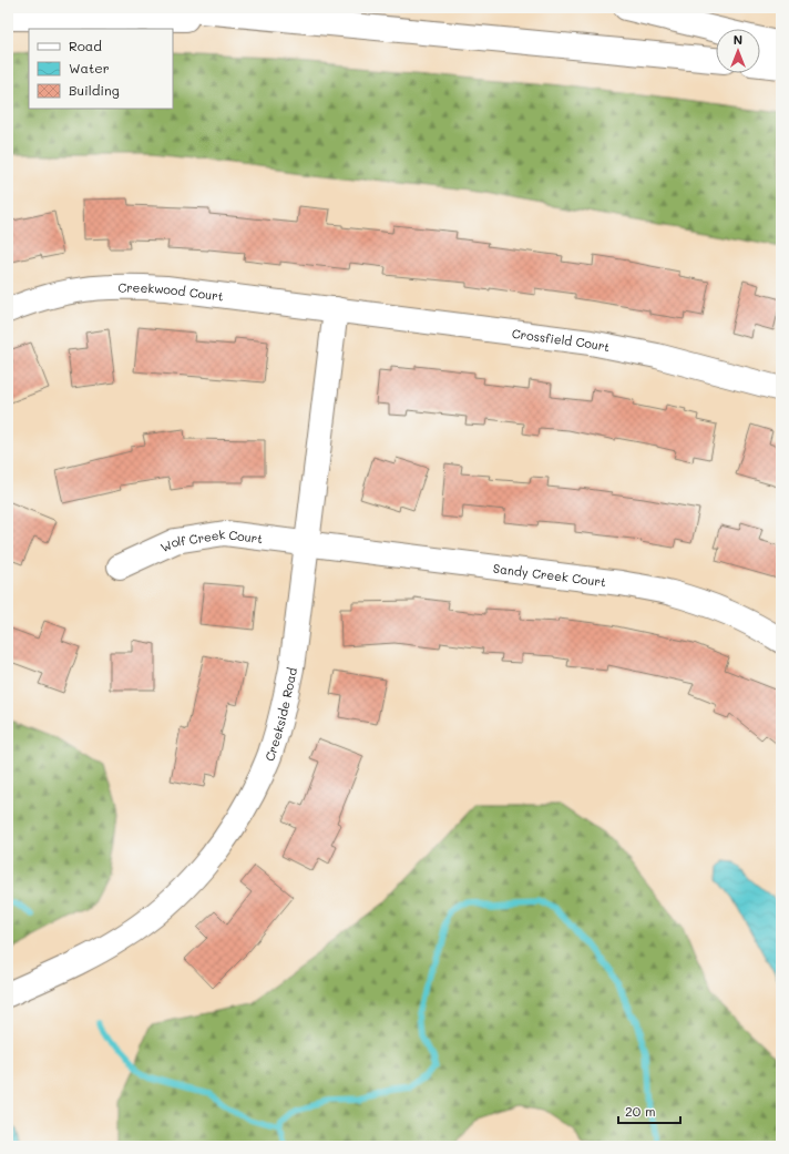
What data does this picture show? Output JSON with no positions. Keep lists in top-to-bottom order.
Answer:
{
  "streets": {
    "main road": [
      "Creekwood Court",
      "Crossfield Court",
      "Wolf Creek Court",
      "Sandy Creek Court",
      "Creekside Road"
    ]
  },
  "crossings": [
    ["Creekwood Court", "Crossfield Court"],
    ["Creekwood Court", "Creekside Road"],
    ["Crossfield Court", "Creekside Road"],
    ["Wolf Creek Court", "Sandy Creek Court"],
    ["Wolf Creek Court", "Creekside Road"],
    ["Sandy Creek Court", "Creekside Road"]
  ],
  "legend": ["Road", "Water", "Building"],
  "scale_bar": "20 m",
  "north": "top"
}
